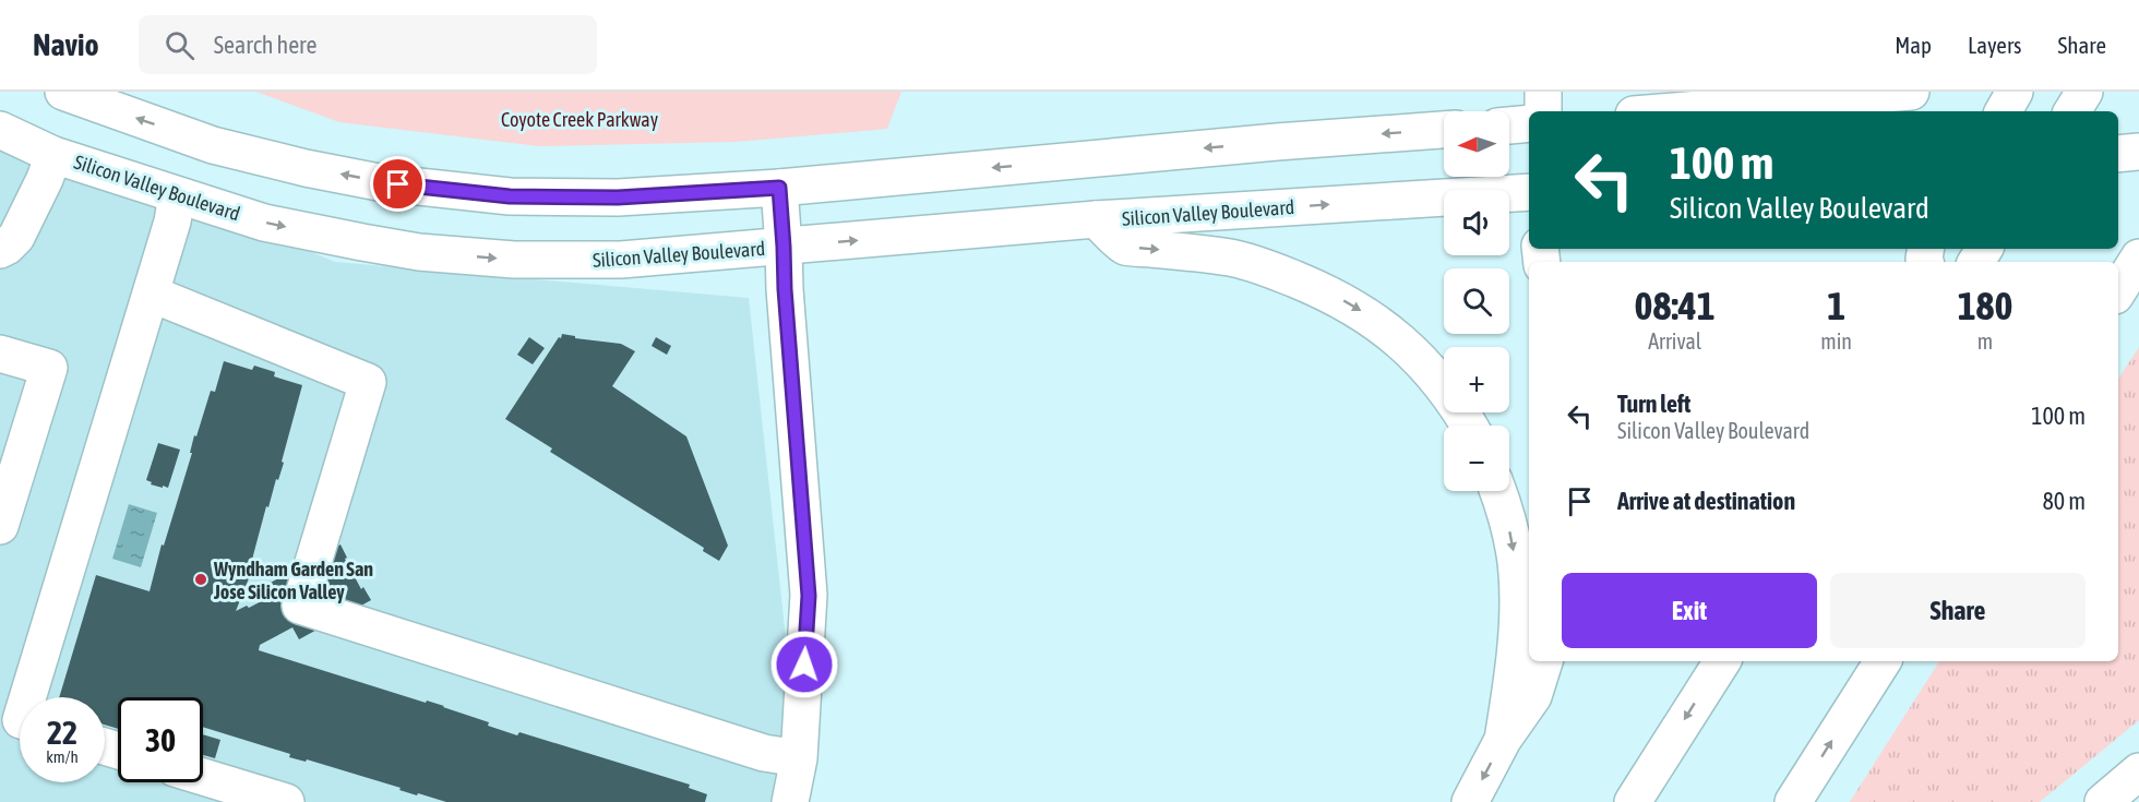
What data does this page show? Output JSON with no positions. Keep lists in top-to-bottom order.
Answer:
{
  "streets": {
    "main road": ["Silicon Valley Boulevard"]
  },
  "parks": ["Coyote Creek Parkway"],
  "places": ["Wyndham Garden San Jose Silicon Valley"],
  "north": "left",
  "page": {
    "header": "Navio",
    "search": "Search here",
    "nav": ["Map", "Layers", "Share"],
    "map_buttons": ["+", "−"],
    "turn": ["100 m", "Silicon Valley Boulevard"],
    "eta": [
      "08:41",
      "Arrival",
      "1",
      "min",
      "180",
      "m"
    ],
    "list": [
      {
        "name": "Turn left",
        "note": "Silicon Valley Boulevard",
        "value": "100 m"
      },
      {
        "name": "Arrive at destination",
        "value": "80 m"
      }
    ],
    "buttons": ["Exit", "Share"],
    "speed": "22 km/h",
    "limit": "30"
  }
}
